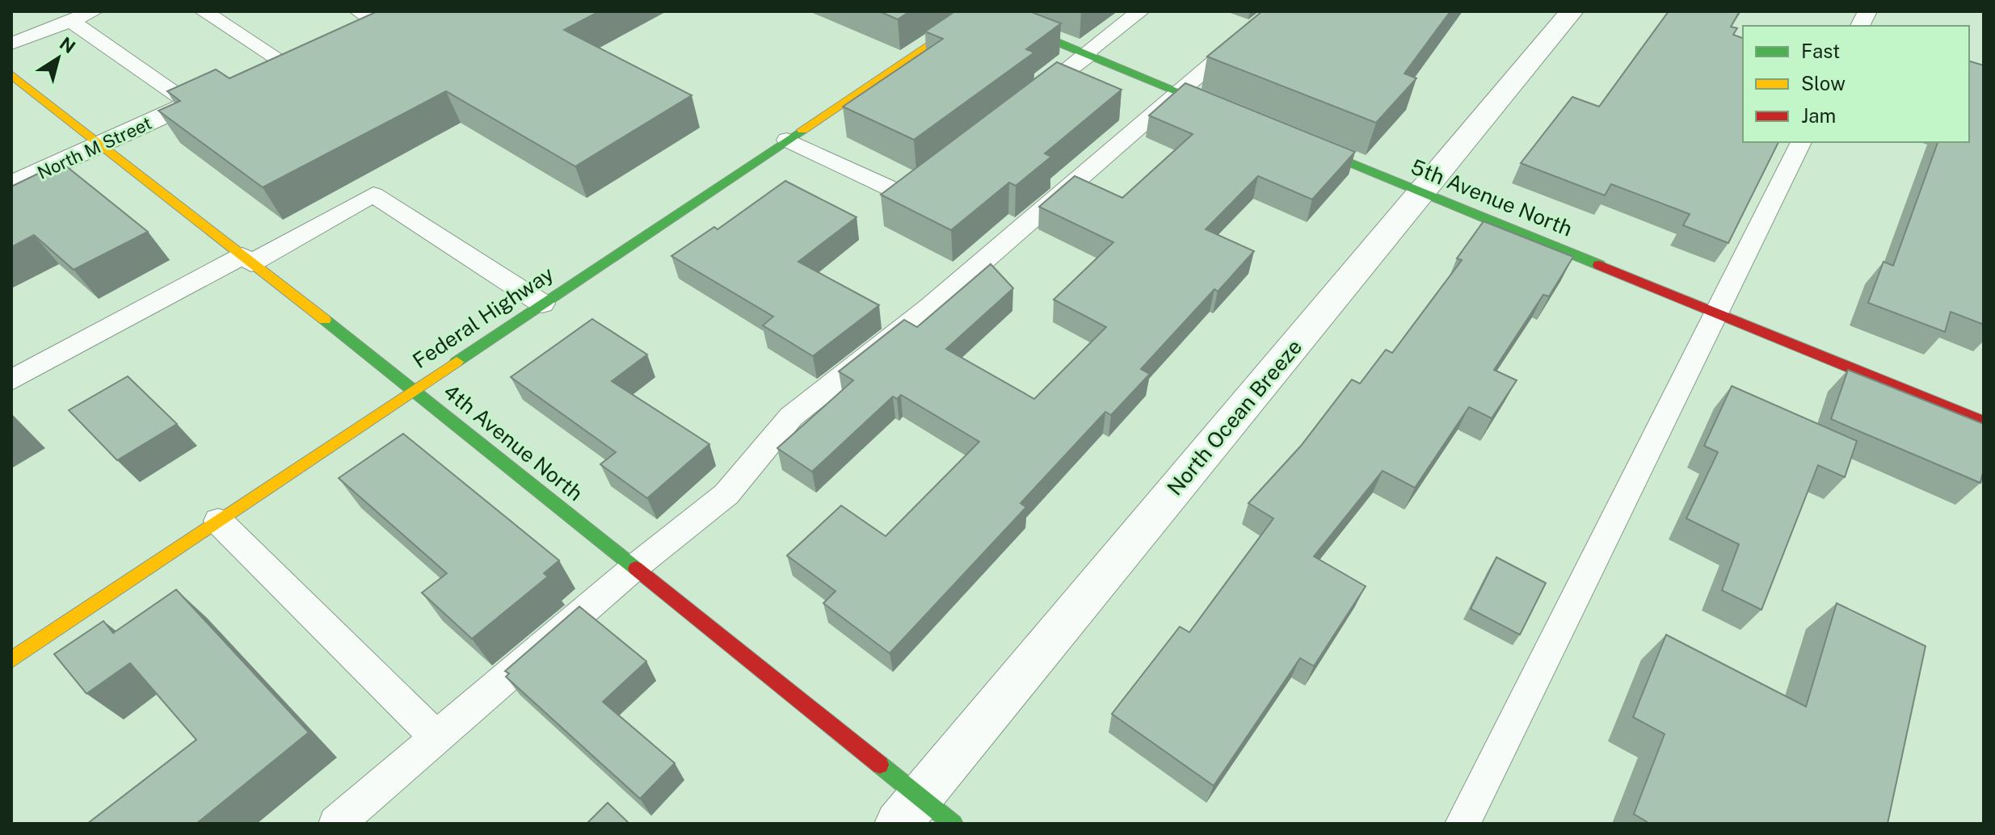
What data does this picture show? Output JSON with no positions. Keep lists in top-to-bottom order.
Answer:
{
  "streets": {
    "street": [
      "North M Street",
      "5th Avenue North",
      "Federal Highway",
      "North Ocean Breeze",
      "4th Avenue North"
    ]
  },
  "crossings": [
    ["North M Street", "4th Avenue North"],
    ["5th Avenue North", "North Ocean Breeze"],
    ["Federal Highway", "4th Avenue North"],
    ["North Ocean Breeze", "4th Avenue North"]
  ],
  "legend": ["Fast", "Slow", "Jam"],
  "north": "top right"
}
